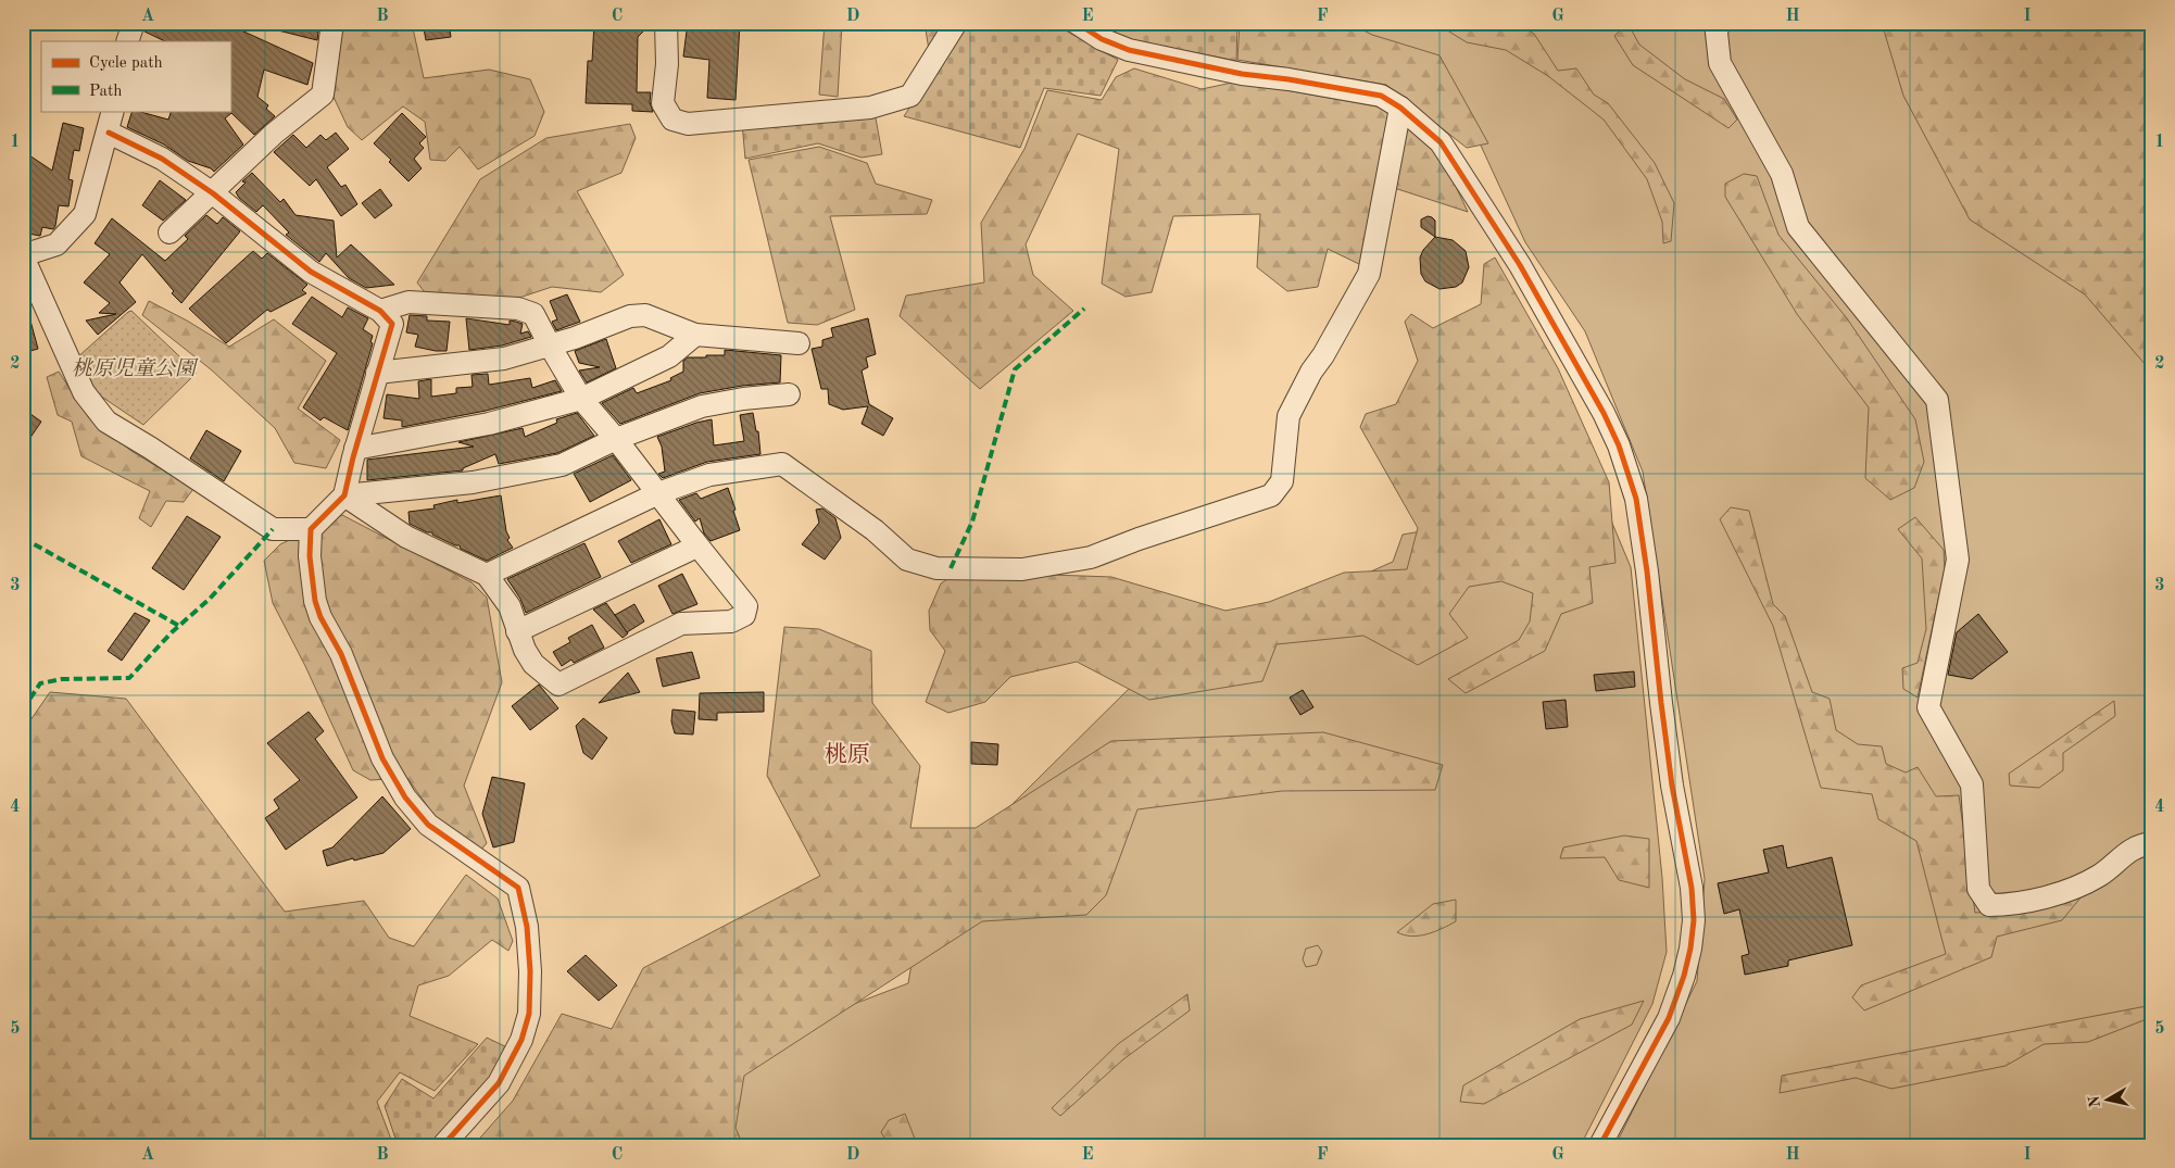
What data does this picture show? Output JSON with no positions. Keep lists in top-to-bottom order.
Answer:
{
  "districts": ["桃原"],
  "parks": ["桃原児童公園"],
  "legend": ["Cycle path", "Path"],
  "north": "left",
  "grid": {
    "columns": [
      "A",
      "B",
      "C",
      "D",
      "E",
      "F",
      "G",
      "H",
      "I"
    ],
    "rows": [
      "1",
      "2",
      "3",
      "4",
      "5"
    ]
  }
}
